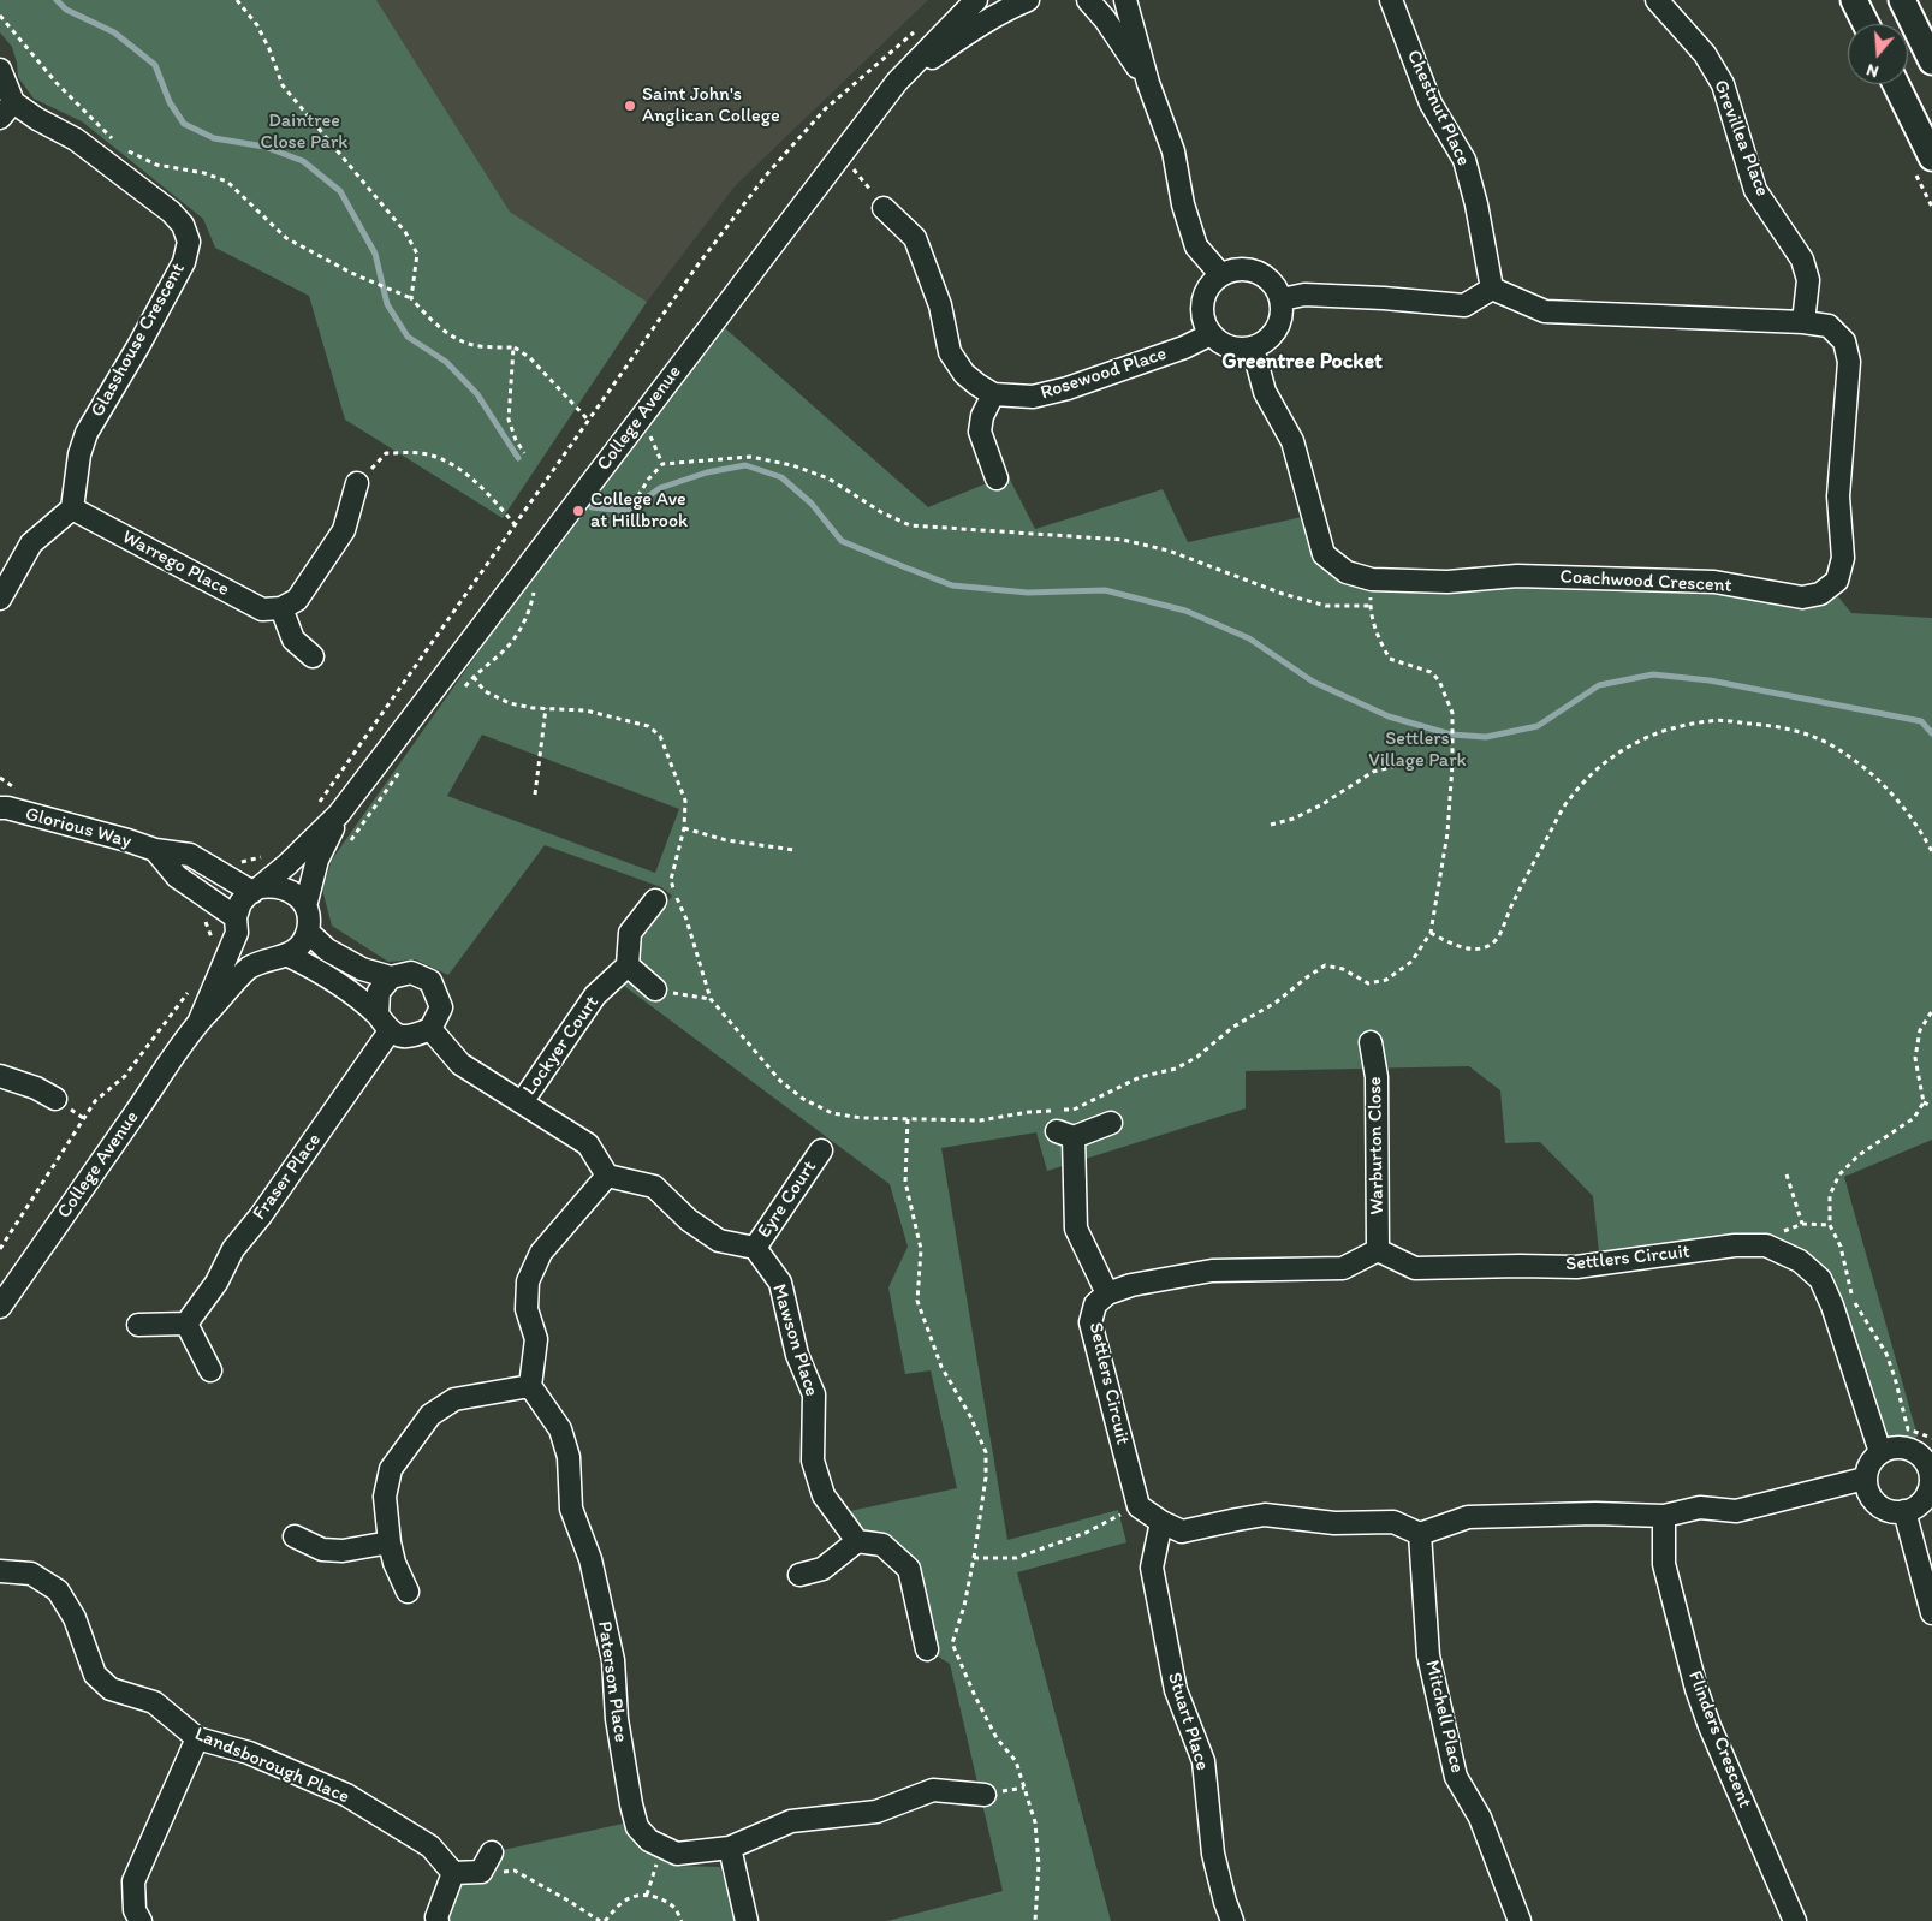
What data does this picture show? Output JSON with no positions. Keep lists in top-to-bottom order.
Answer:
{
  "streets": {
    "street": [
      "Chestnut Place",
      "Grevillea Place",
      "Glasshouse Crescent",
      "Rosewood Place",
      "College Avenue",
      "Warrego Place",
      "Coachwood Crescent",
      "Glorious Way",
      "Lockyer Court",
      "Warburton Close",
      "Fraser Place",
      "Eyre Court",
      "Settlers Circuit",
      "Mawson Place",
      "Paterson Place",
      "Mitchell Place",
      "Stuart Place",
      "Flinders Crescent",
      "Landsborough Place"
    ]
  },
  "crossings": [
    ["Chestnut Place", "Coachwood Crescent"],
    ["Grevillea Place", "Coachwood Crescent"],
    ["Glasshouse Crescent", "Warrego Place"],
    ["Rosewood Place", "Coachwood Crescent"],
    ["College Avenue", "Glorious Way"],
    ["Warburton Close", "Settlers Circuit"],
    ["Eyre Court", "Mawson Place"]
  ],
  "districts": ["Greentree Pocket"],
  "parks": ["Daintree Close Park", "Settlers Village Park"],
  "places": ["Saint John's Anglican College", "College Ave at Hillbrook"],
  "north": "bottom"
}
